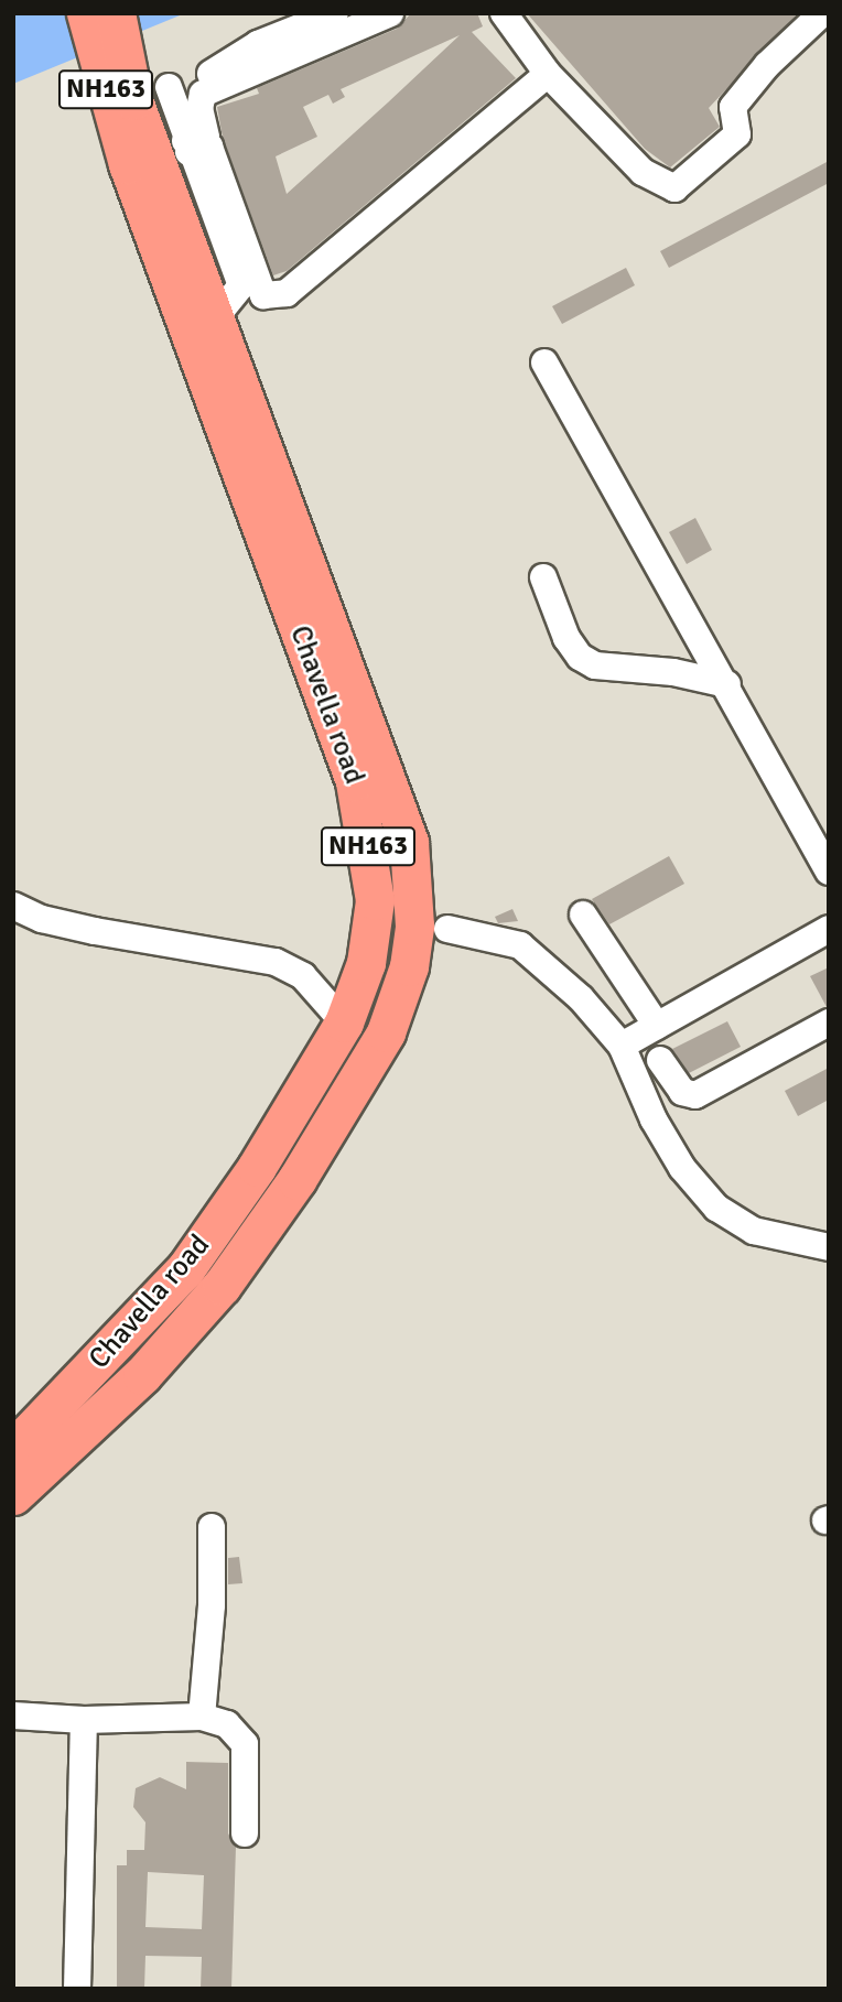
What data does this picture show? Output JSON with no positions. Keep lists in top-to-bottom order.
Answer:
{
  "streets": {
    "highway": ["NH163", "Chavella road"]
  }
}
